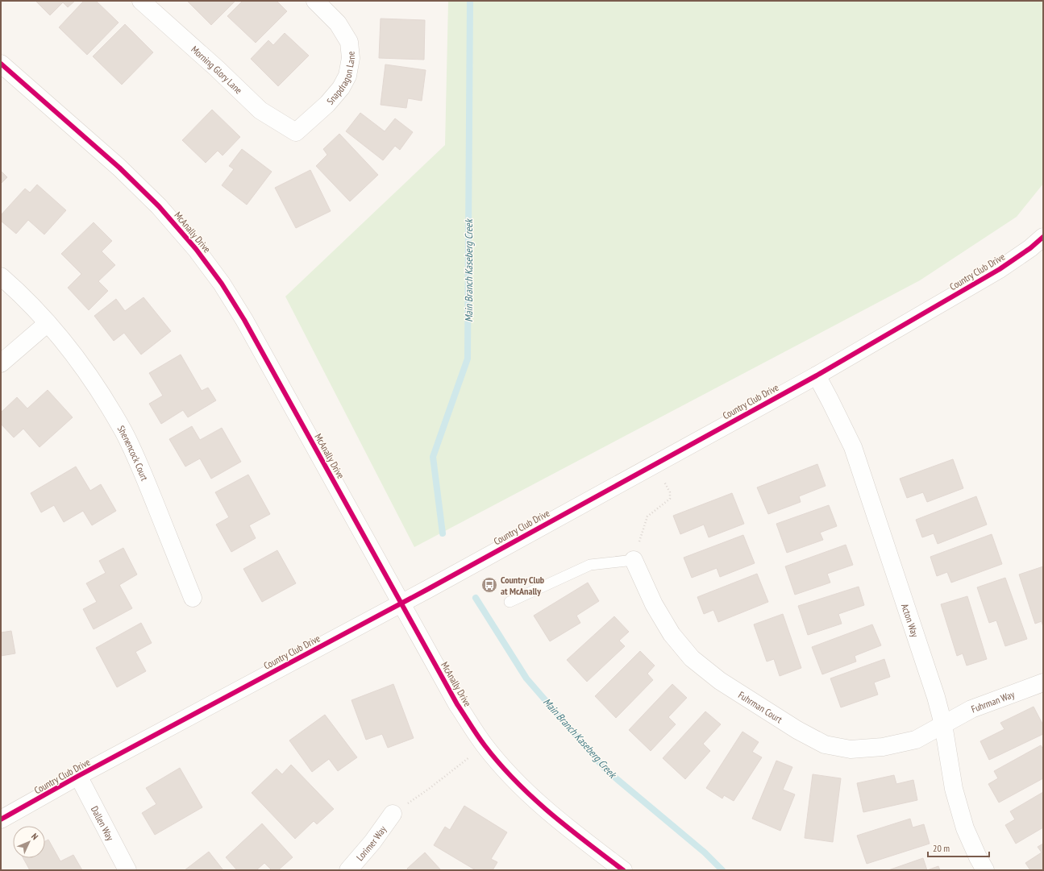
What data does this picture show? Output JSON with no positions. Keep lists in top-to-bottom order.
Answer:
{
  "streets": {
    "street": [
      "Morning Glory Lane",
      "Snapdragon Lane",
      "McAnally Drive",
      "Country Club Drive",
      "Shenencock Court",
      "Acton Way",
      "Fuhrman Way",
      "Fuhrman Court",
      "Dallen Way",
      "Lorimer Way"
    ]
  },
  "crossings": [
    ["Morning Glory Lane", "Snapdragon Lane"],
    ["McAnally Drive", "Country Club Drive"],
    ["Country Club Drive", "Acton Way"],
    ["Country Club Drive", "Dallen Way"],
    ["Acton Way", "Fuhrman Way"],
    ["Acton Way", "Fuhrman Court"],
    ["Fuhrman Way", "Fuhrman Court"]
  ],
  "water": ["Main Branch Kaseberg Creek"],
  "places": {
    "bus stop": ["Country Club at McAnally"]
  },
  "scale_bar": "20 m",
  "north": "top right"
}
